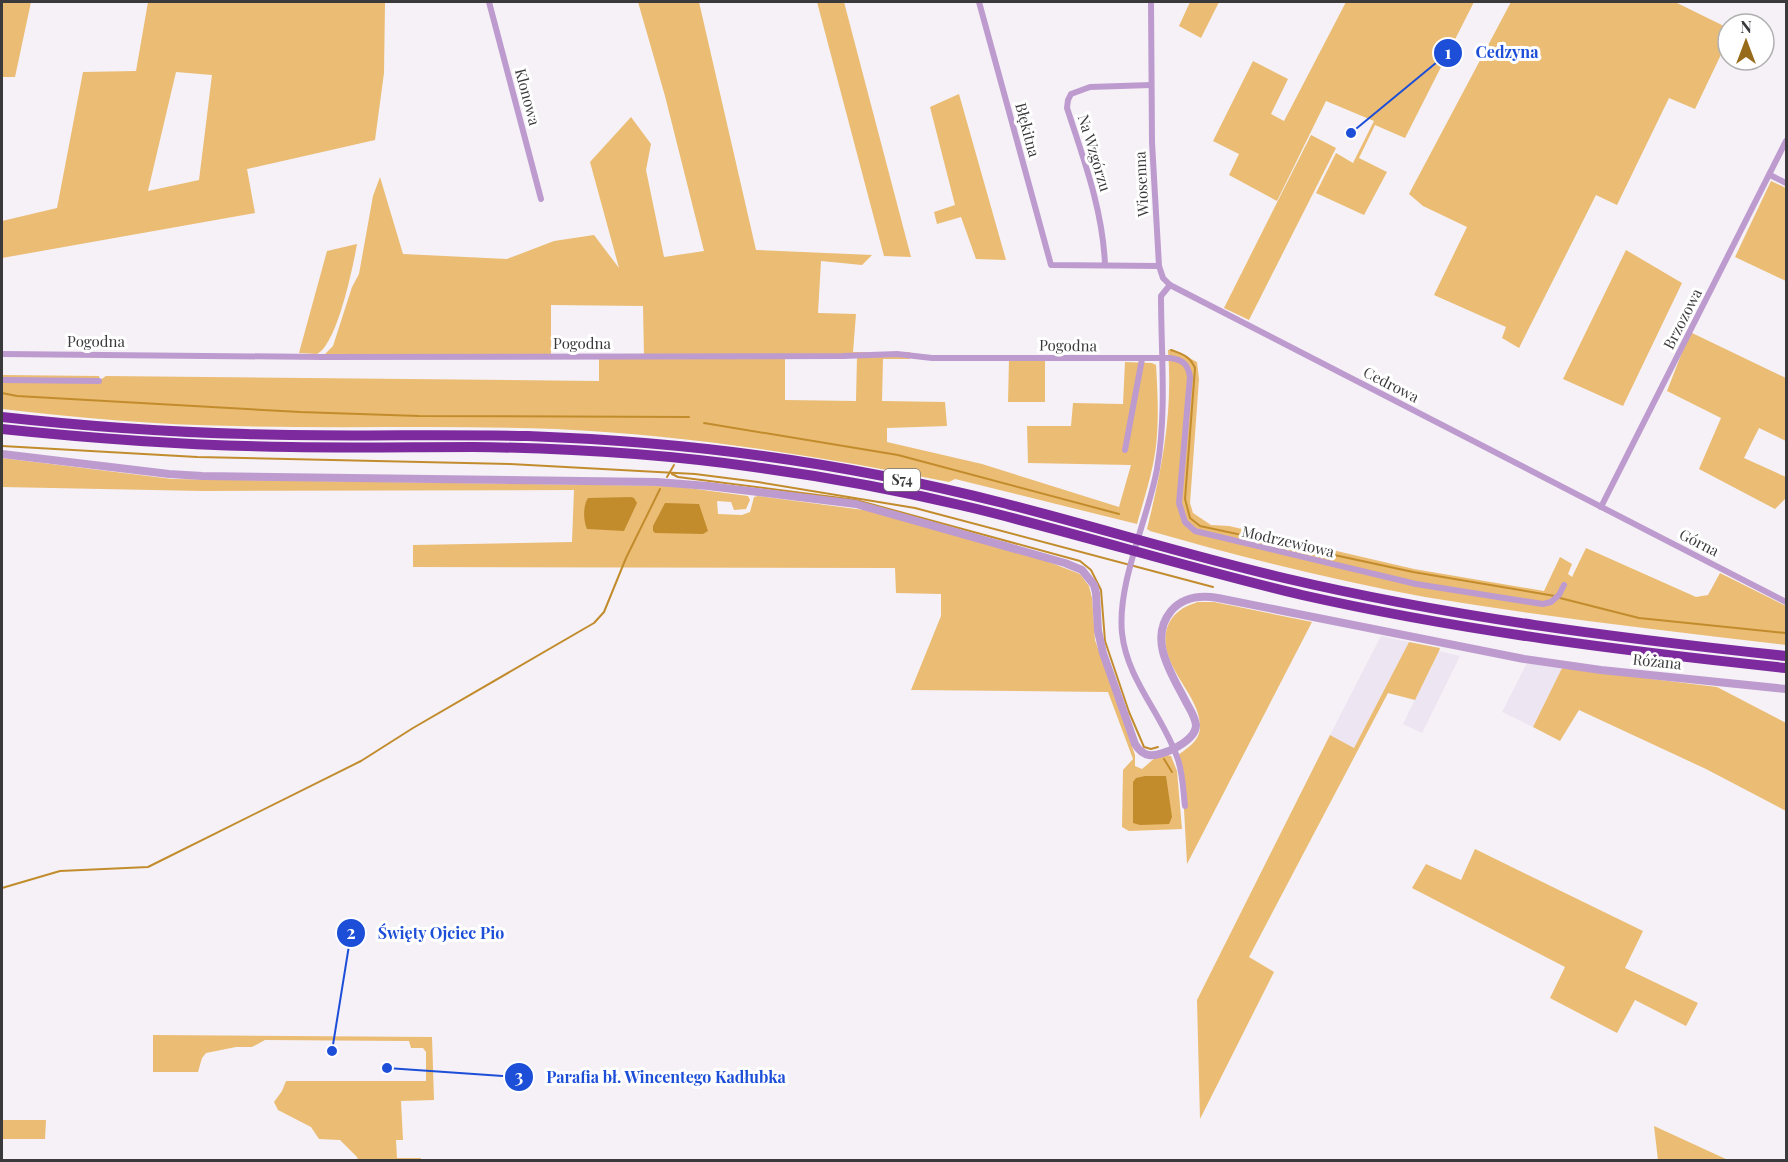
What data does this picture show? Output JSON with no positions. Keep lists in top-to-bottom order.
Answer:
{
  "streets": {
    "highway": ["S74"],
    "street": [
      "Klonowa",
      "Błękitna",
      "Na Wzgórzu",
      "Wiosenna",
      "Brzozowa",
      "Pogodna",
      "Cedrowa",
      "Modrzewiowa",
      "Górna",
      "Różana"
    ]
  },
  "crossings": [
    ["Błękitna", "Na Wzgórzu"],
    ["Na Wzgórzu", "Wiosenna"],
    ["Wiosenna", "Cedrowa"],
    ["Brzozowa", "Cedrowa"],
    ["Brzozowa", "Górna"],
    ["Pogodna", "Modrzewiowa"],
    ["Cedrowa", "Górna"]
  ],
  "places": ["Cedzyna", "Święty Ojciec Pio", "Parafia bł. Wincentego Kadłubka"],
  "north": "top"
}
